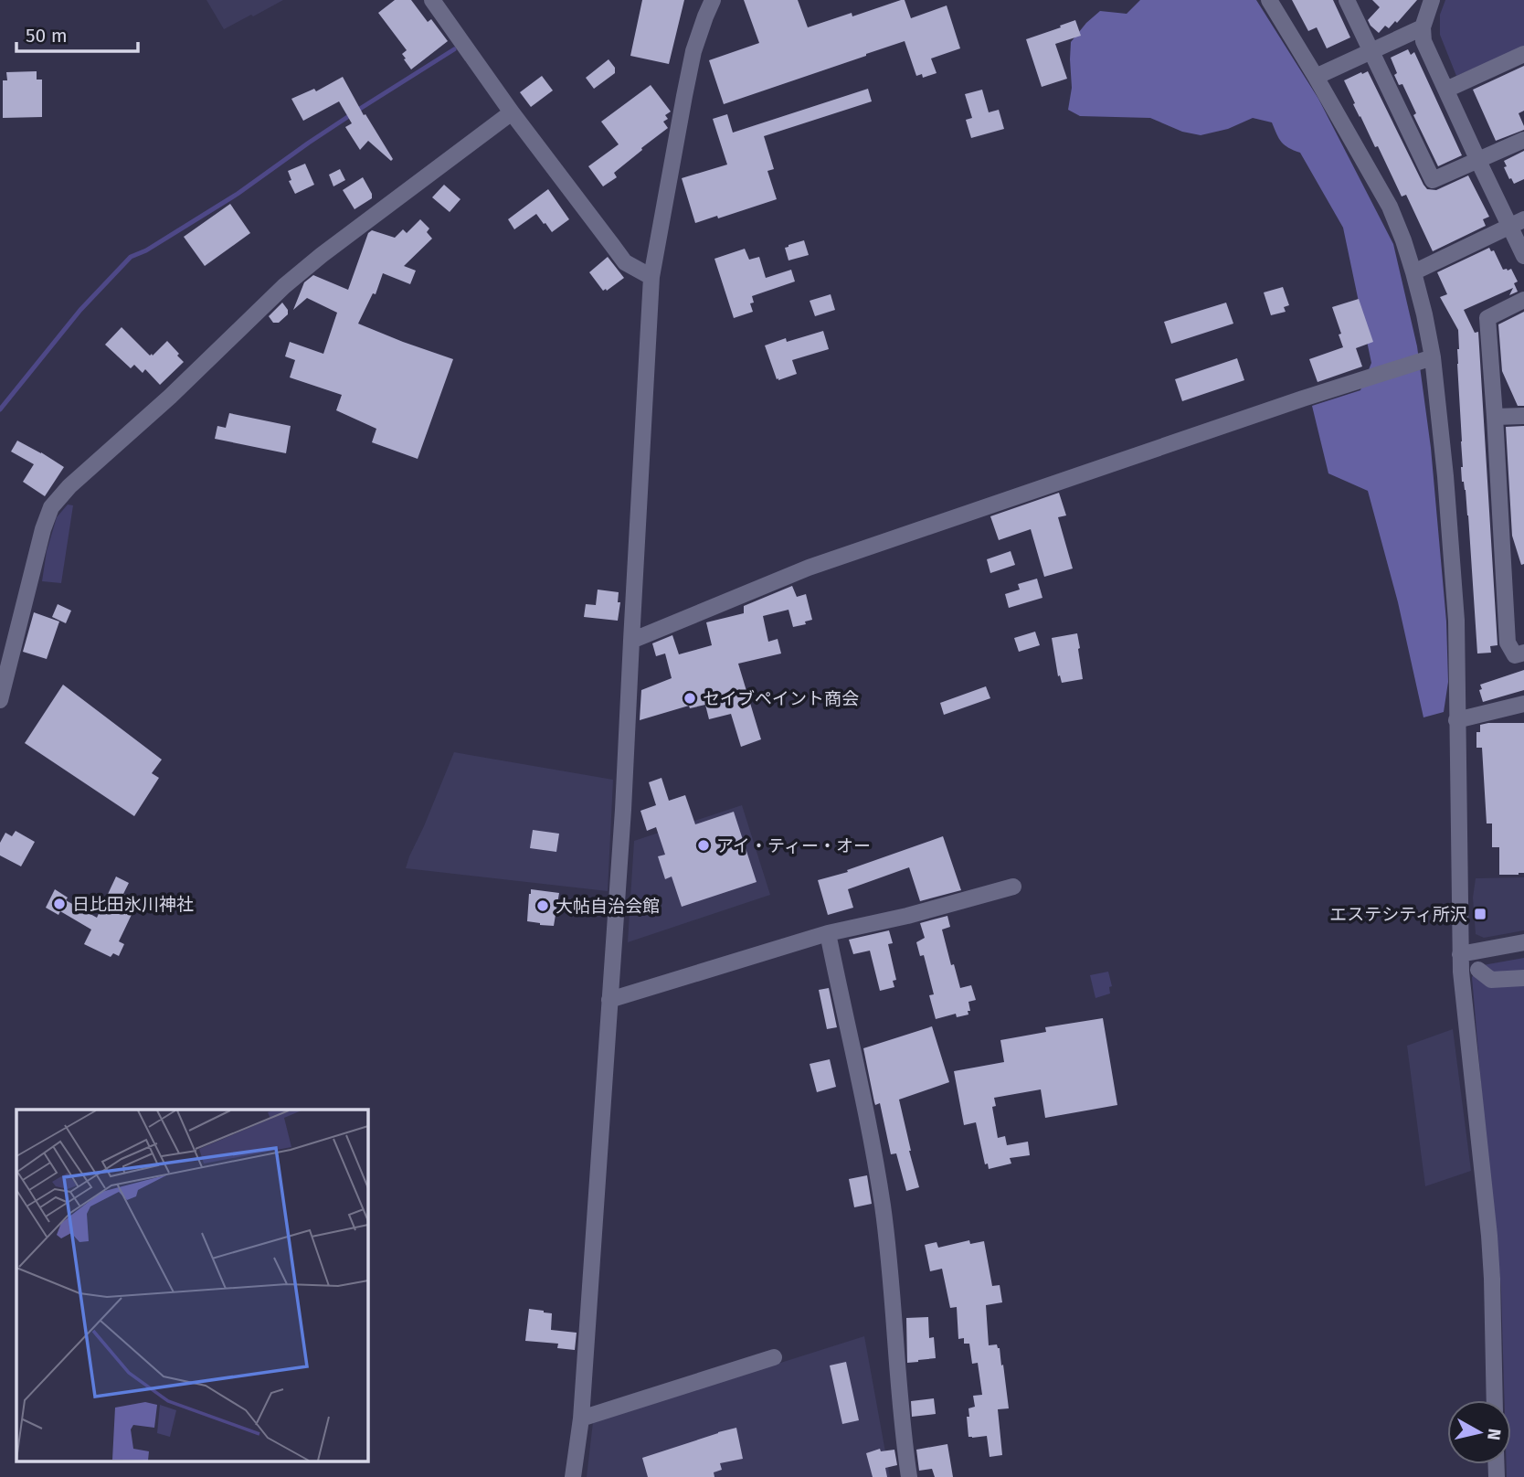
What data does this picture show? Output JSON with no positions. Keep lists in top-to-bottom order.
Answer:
{
  "places": {
    "other": [
      "セイブペイント商会",
      "アイ・ティー・オー",
      "日比田氷川神社",
      "大帖自治会館"
    ],
    "transit": ["エステシティ所沢"]
  },
  "scale_bar": "50 m",
  "north": "right"
}
